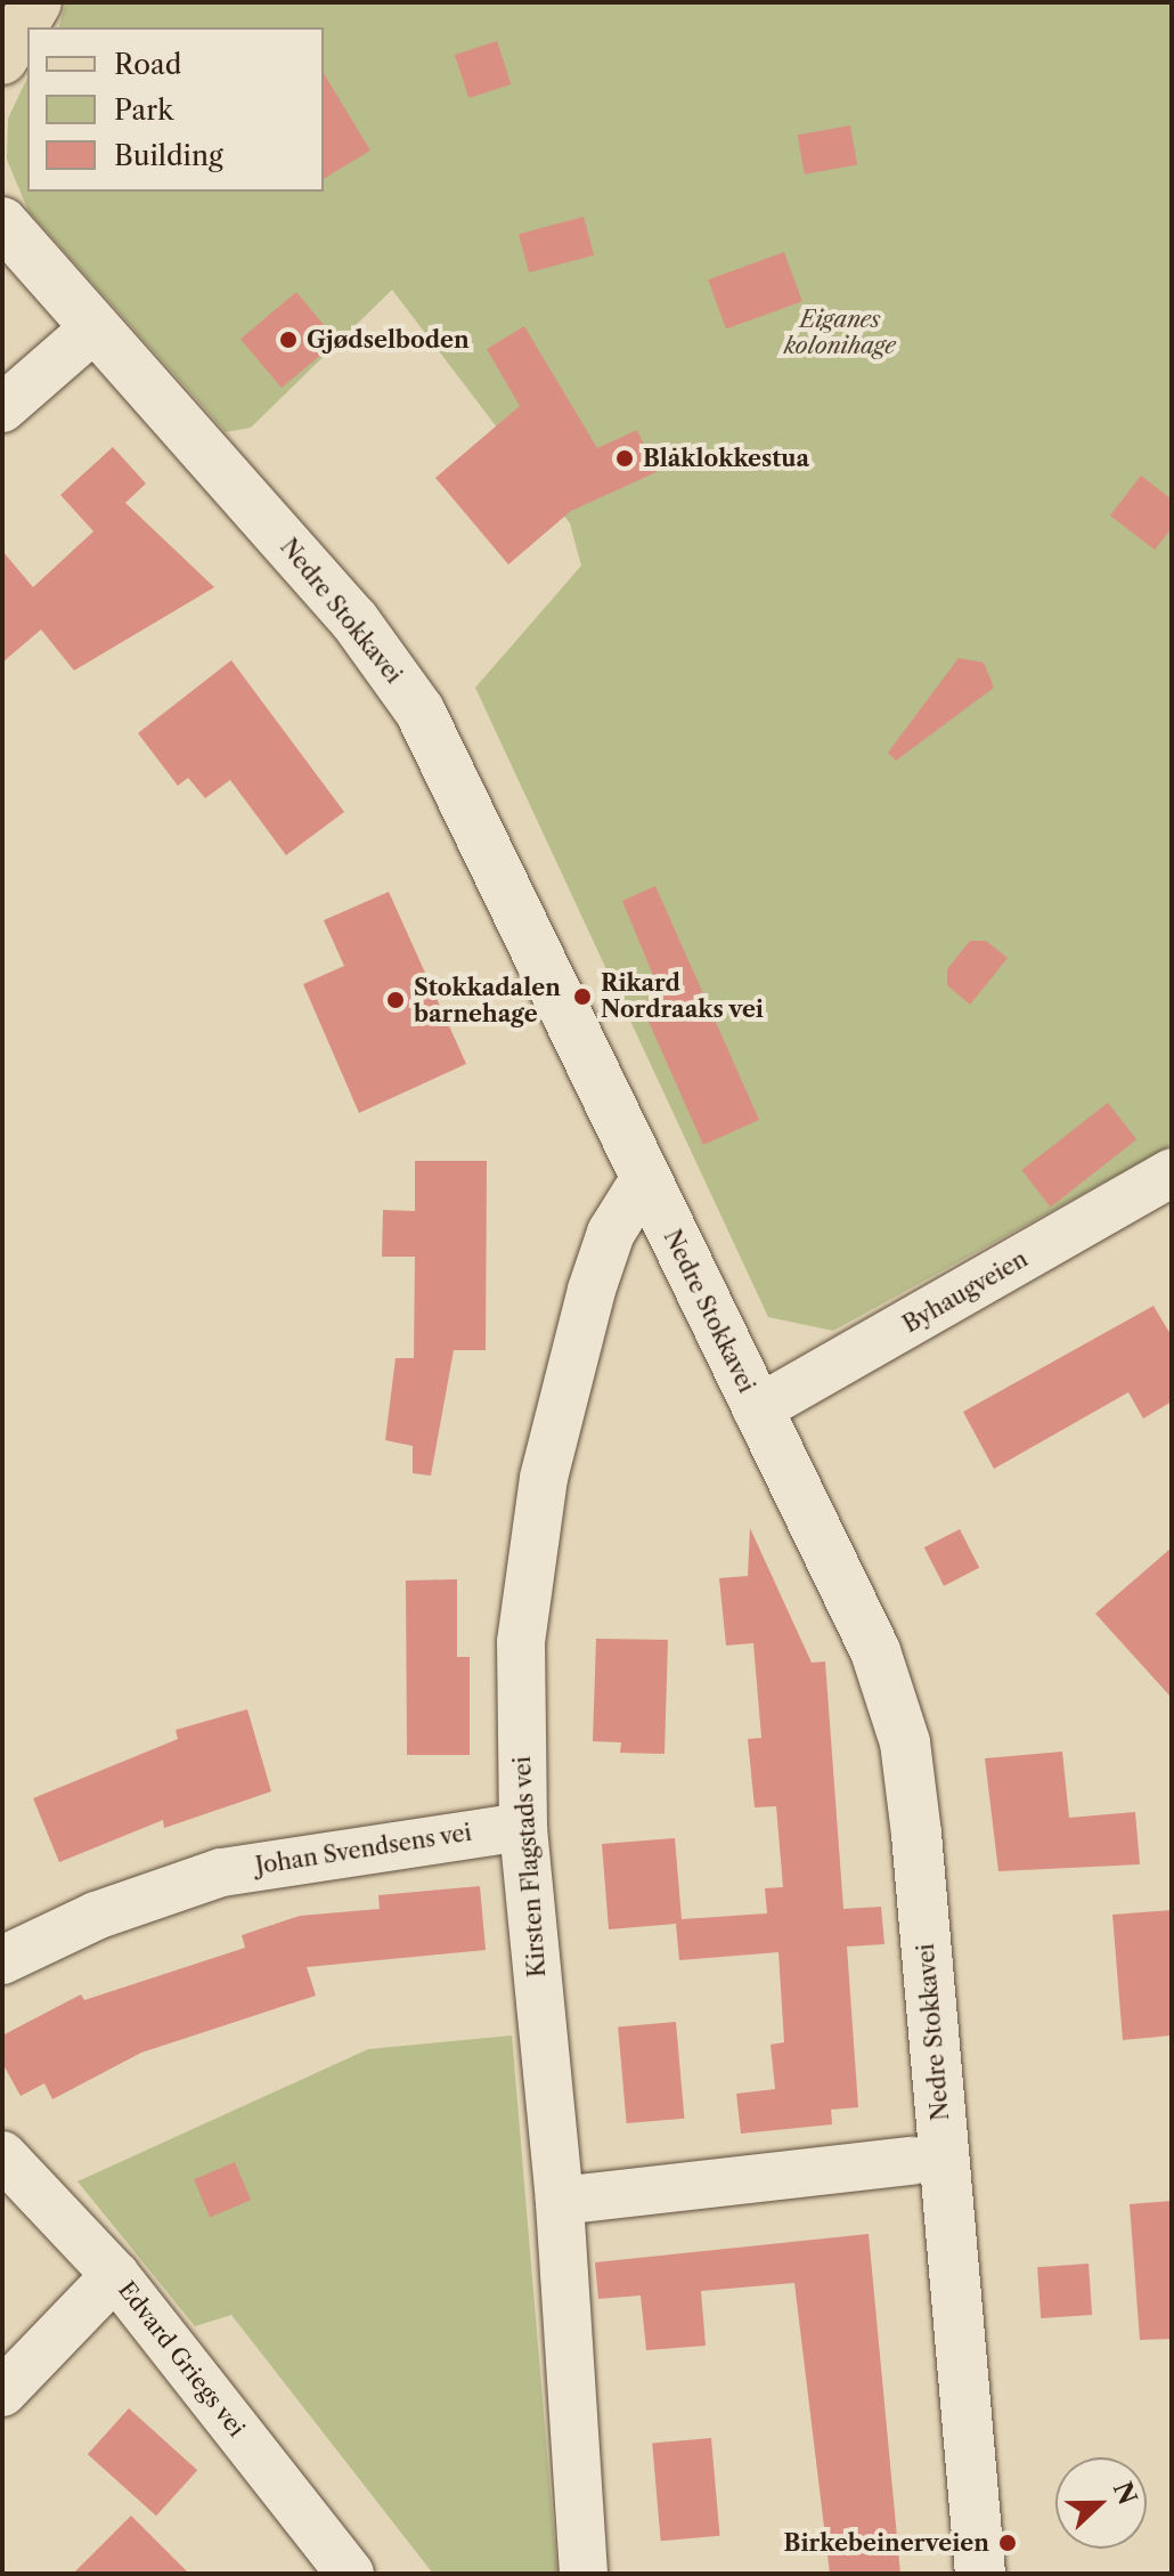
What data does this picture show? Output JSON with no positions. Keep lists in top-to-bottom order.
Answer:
{
  "streets": {
    "main road": ["Nedre Stokkavei"],
    "street": [
      "Byhaugveien",
      "Johan Svendsens vei",
      "Kirsten Flagstads vei",
      "Edvard Griegs vei"
    ]
  },
  "crossings": [
    ["Nedre Stokkavei", "Byhaugveien"],
    ["Nedre Stokkavei", "Kirsten Flagstads vei"],
    ["Johan Svendsens vei", "Kirsten Flagstads vei"]
  ],
  "parks": ["Eiganes kolonihage"],
  "places": [
    "Gjødselboden",
    "Blåklokkestua",
    "Rikard Nordraaks vei",
    "Stokkadalen barnehage",
    "Birkebeinerveien"
  ],
  "legend": ["Road", "Park", "Building"],
  "north": "right"
}
